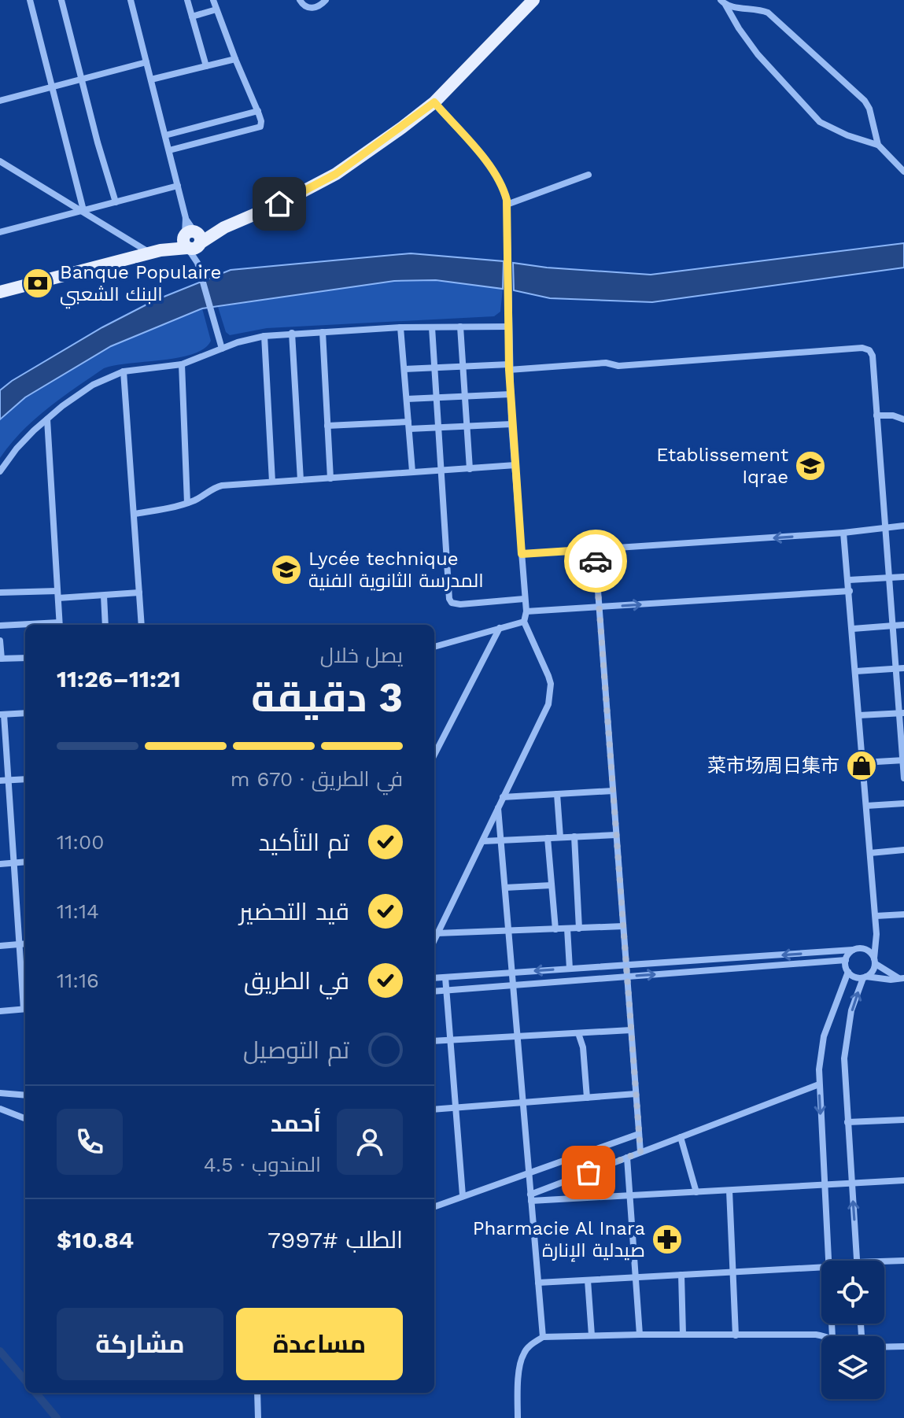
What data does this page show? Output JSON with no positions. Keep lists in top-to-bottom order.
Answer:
{
  "places": {
    "bank": ["Banque Populaire البنك الشعبي"],
    "school or university": ["Etablissement Iqrae", "Lycée technique المدرسة الثانوية الفنية"],
    "shop": ["菜市场周日集市"],
    "pharmacy": ["Pharmacie Al Inara صيدلية الإنارة"]
  },
  "page": {
    "heading": ["3 دقيقة", "يصل خلال", "11:21–11:26"],
    "panel": [
      "أحمد",
      "المندوب · 4.5",
      "الطلب #7997",
      "$10.84"
    ],
    "bar": "في الطريق · 670 m",
    "list": [
      ["تم التأكيد", "11:00"],
      ["قيد التحضير", "11:14"],
      ["في الطريق", "11:16"],
      "تم التوصيل"
    ],
    "buttons": ["مساعدة", "مشاركة"]
  }
}
